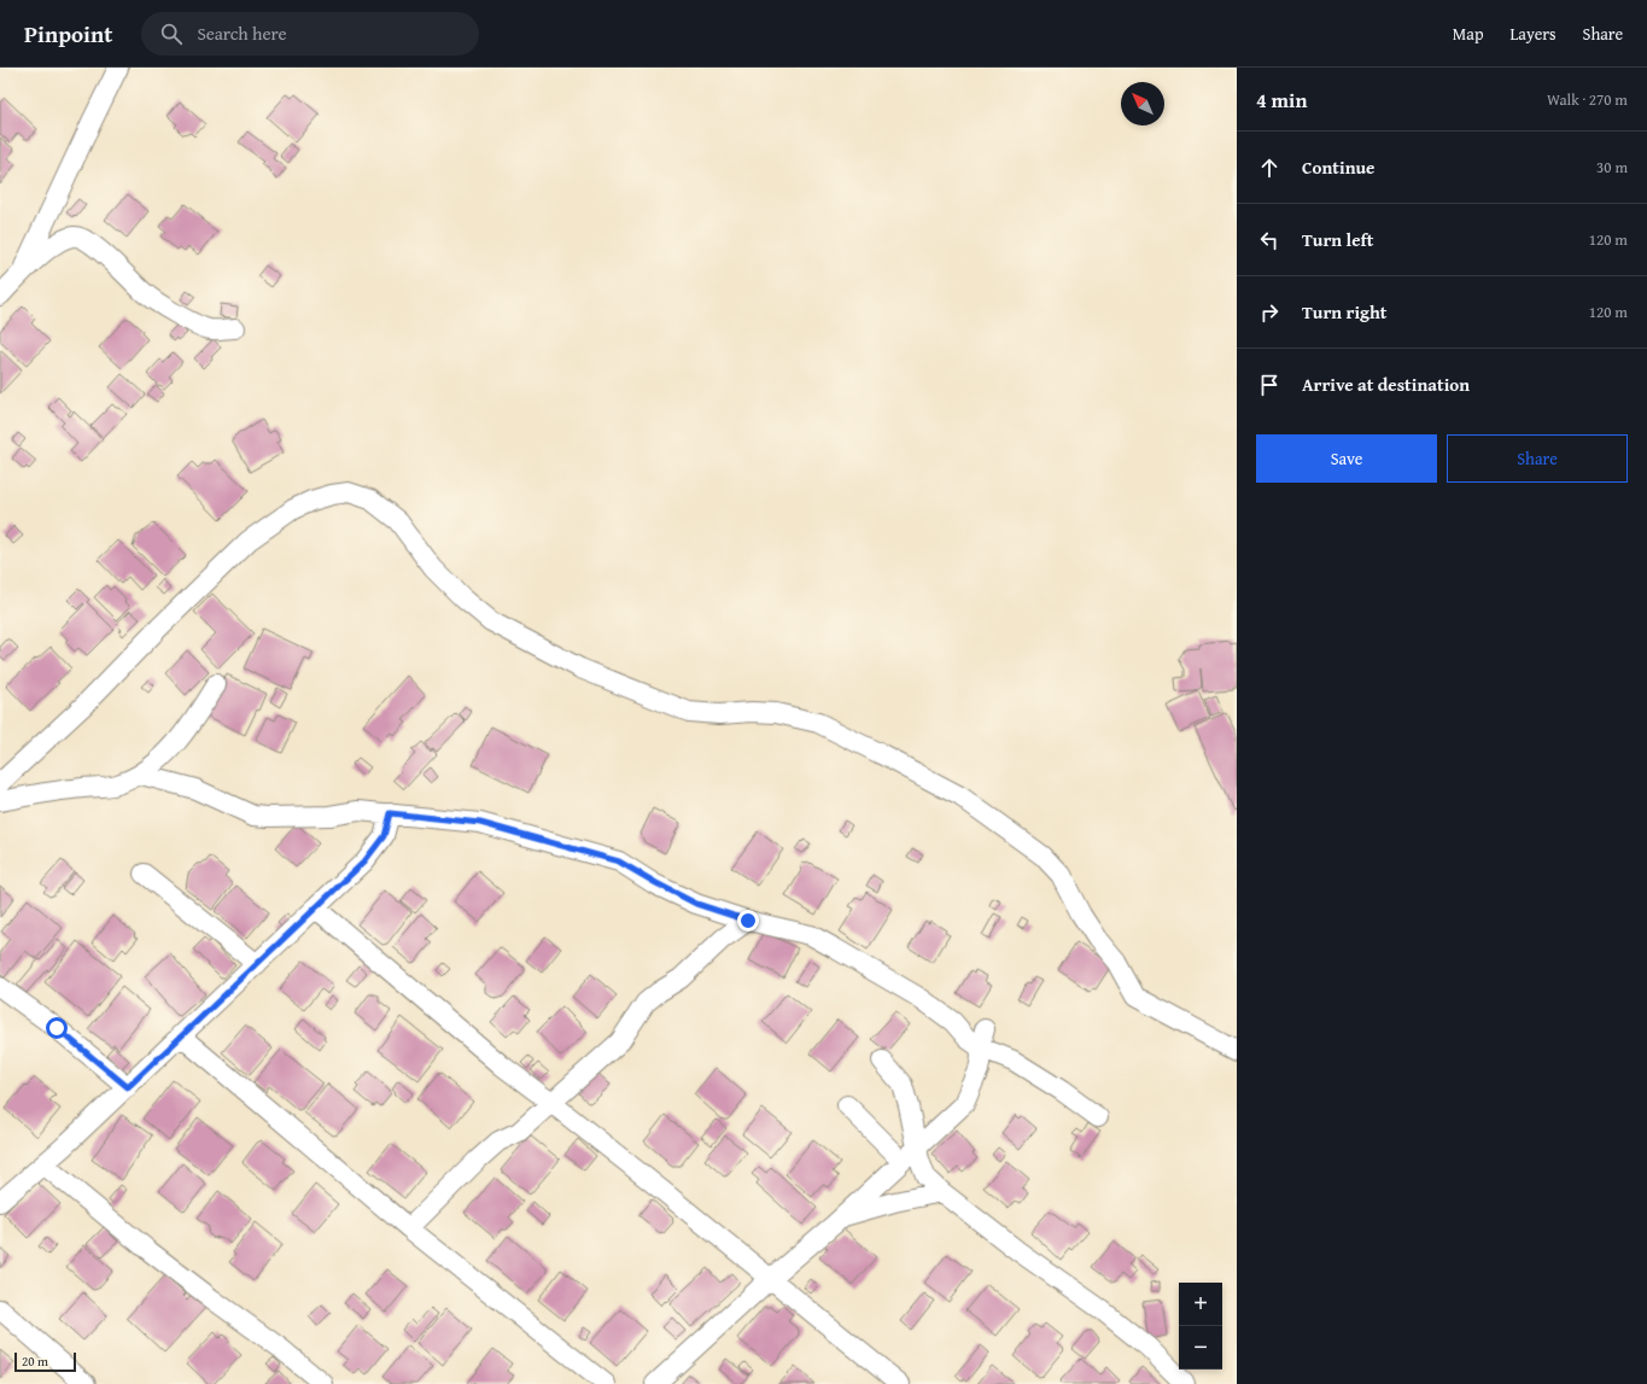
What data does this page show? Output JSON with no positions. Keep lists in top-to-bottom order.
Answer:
{
  "scale_bar": "20 m",
  "north": "top left",
  "page": {
    "header": "Pinpoint",
    "search": "Search here",
    "nav": ["Map", "Layers", "Share"],
    "heading": ["4 min", "Walk · 270 m"],
    "list": [
      ["Continue", "30 m"],
      ["Turn left", "120 m"],
      ["Turn right", "120 m"],
      "Arrive at destination"
    ],
    "buttons": ["Save", "Share"],
    "map_buttons": ["+", "−"],
    "scale": "20 m"
  }
}
